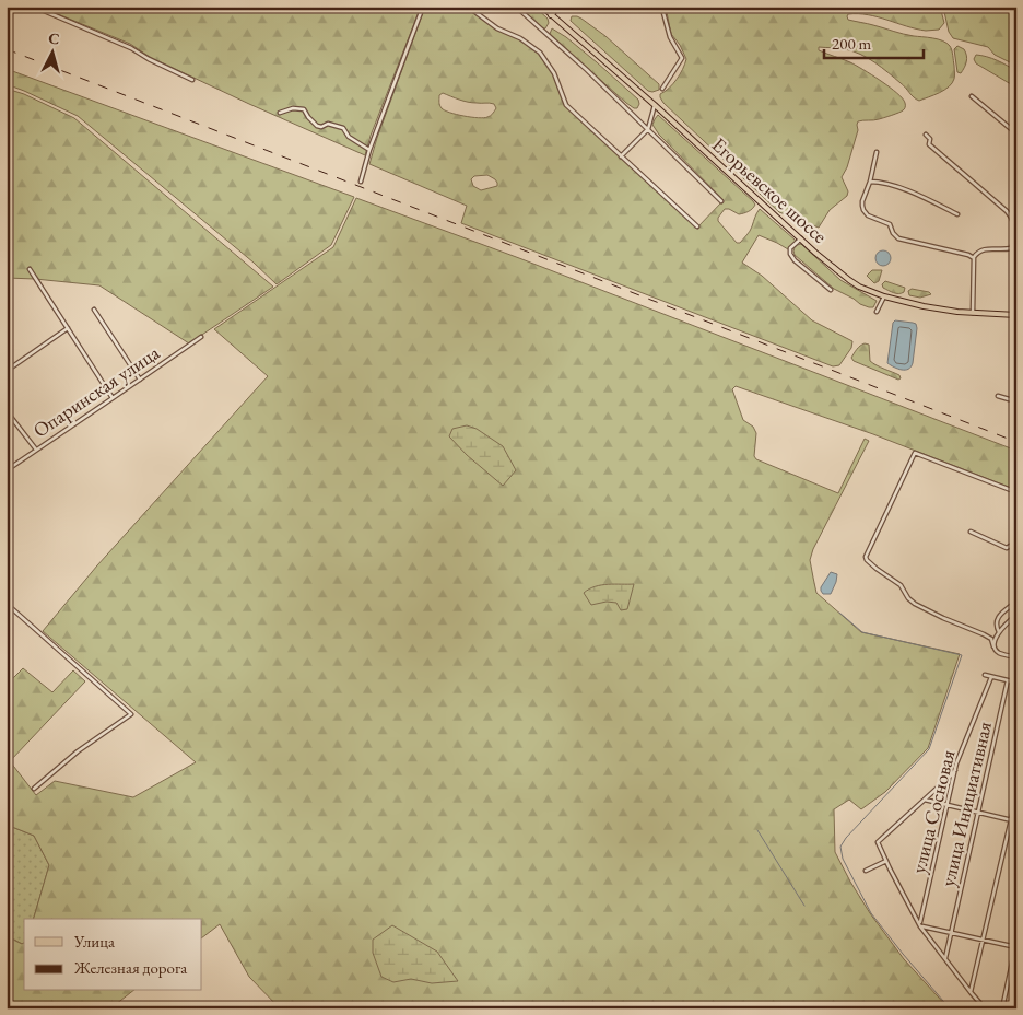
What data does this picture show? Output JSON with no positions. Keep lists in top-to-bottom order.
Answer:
{
  "streets": {
    "main road": ["Егорьевское шоссе"],
    "street": ["Опаринская улица", "улица Инициативная", "улица Сосновая"]
  },
  "legend": ["Улица", "Железная дорога"],
  "scale_bar": "200 m",
  "north": "top"
}
